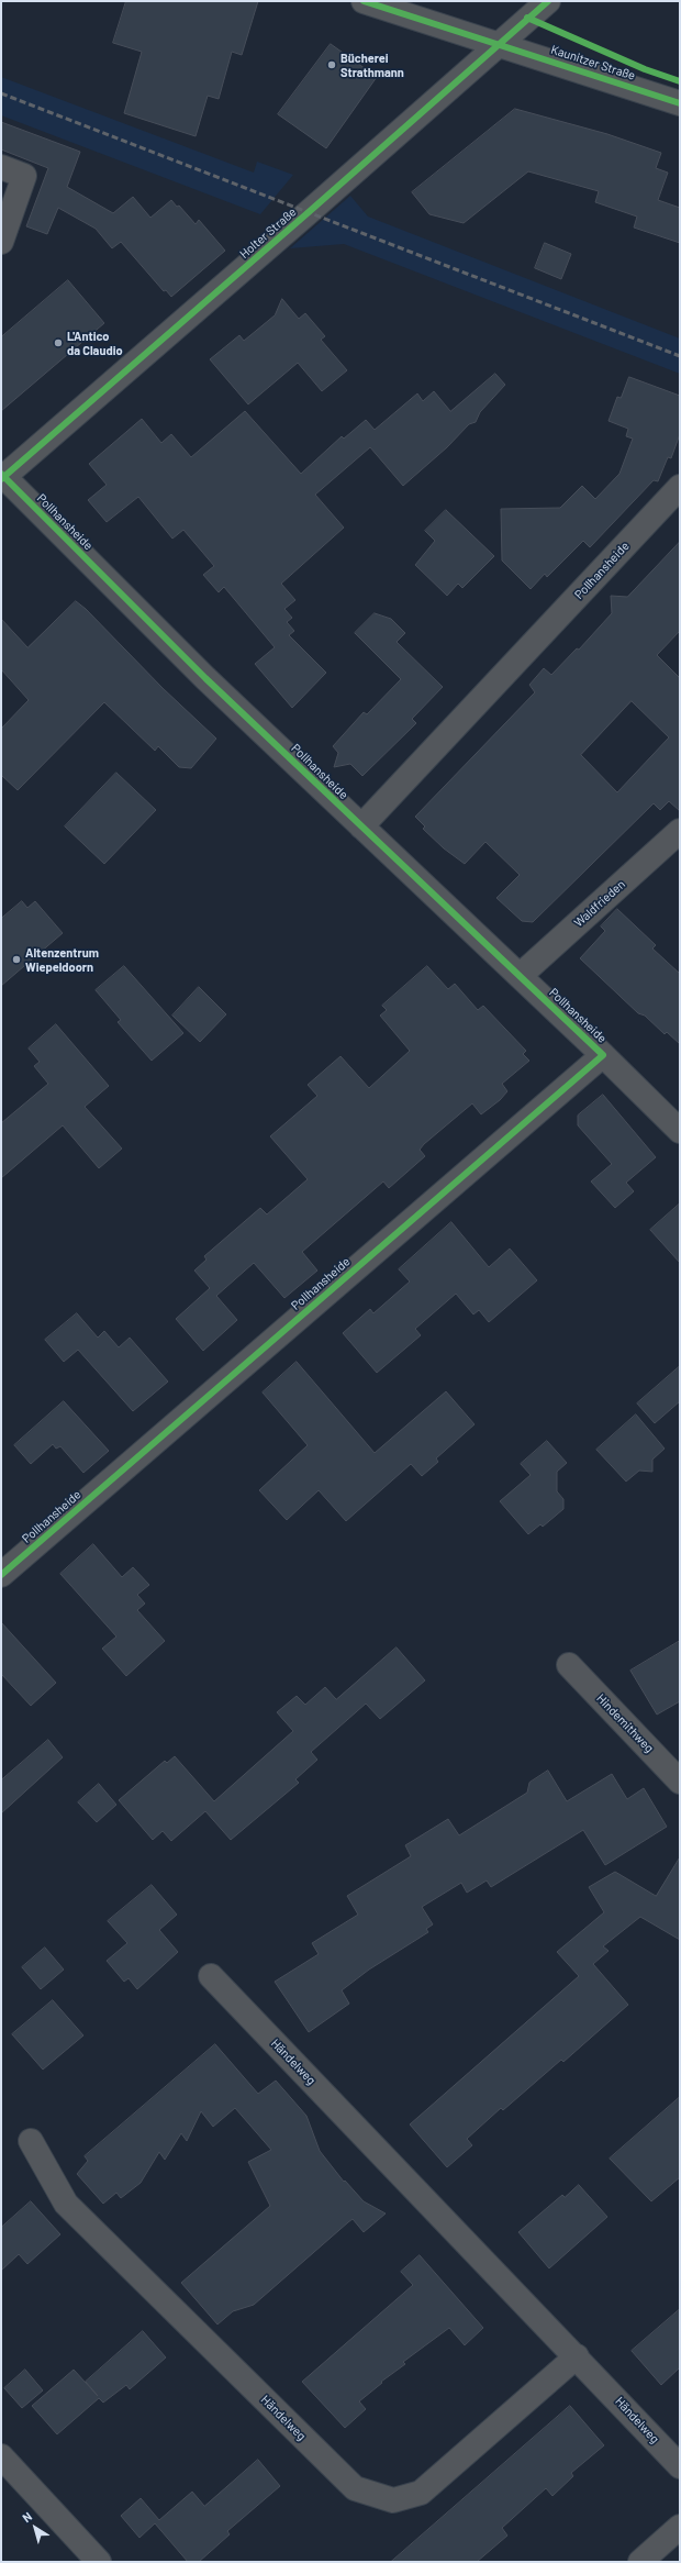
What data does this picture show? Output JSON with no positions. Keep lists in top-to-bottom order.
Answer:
{
  "streets": {
    "street": [
      "Kaunitzer Straße",
      "Holter Straße",
      "Pollhansheide",
      "Waldfrieden",
      "Hindemithweg",
      "Händelweg"
    ]
  },
  "crossings": [
    ["Kaunitzer Straße", "Holter Straße"],
    ["Holter Straße", "Pollhansheide"],
    ["Pollhansheide", "Waldfrieden"]
  ],
  "places": ["Bücherei Strathmann", "L'Antico da Claudio", "Altenzentrum Wiepeldoorn"],
  "north": "top left"
}
